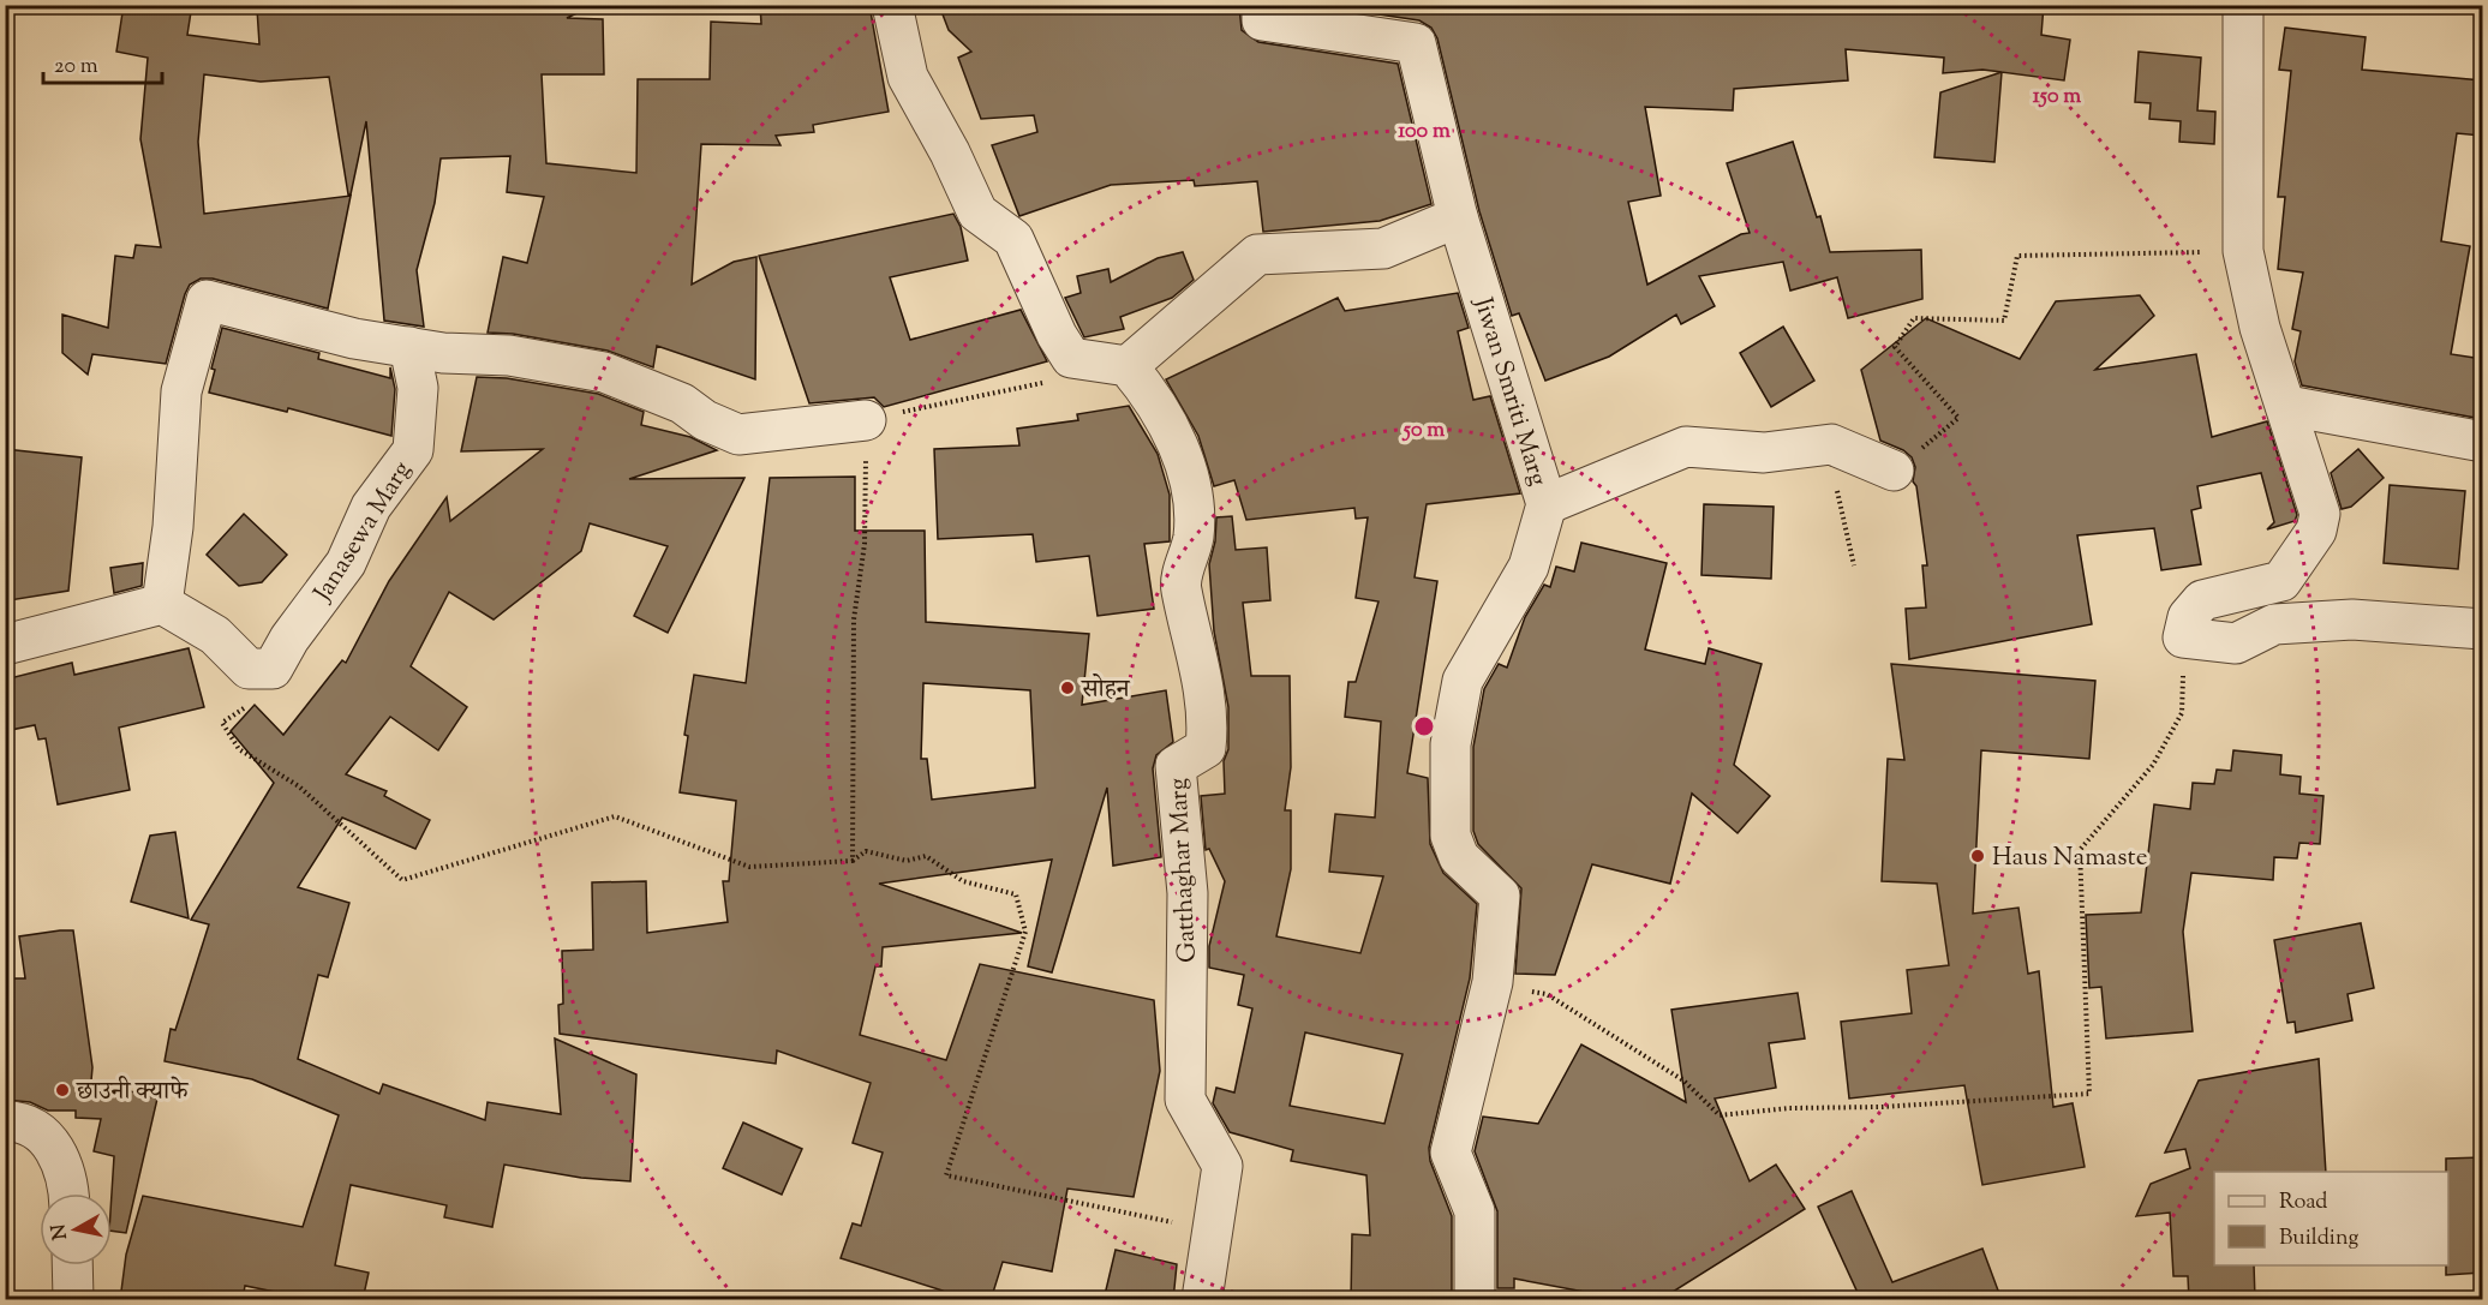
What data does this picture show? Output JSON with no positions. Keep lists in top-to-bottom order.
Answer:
{
  "streets": {
    "street": ["Jiwan Smriti Marg", "Janasewa Marg", "Gatthaghar Marg"]
  },
  "places": ["सोहन", "Haus Namaste", "छाउनी क्याफे"],
  "legend": ["Road", "Building"],
  "scale_bar": "20 m",
  "north": "left",
  "rings": ["150 m", "100 m", "50 m"]
}
